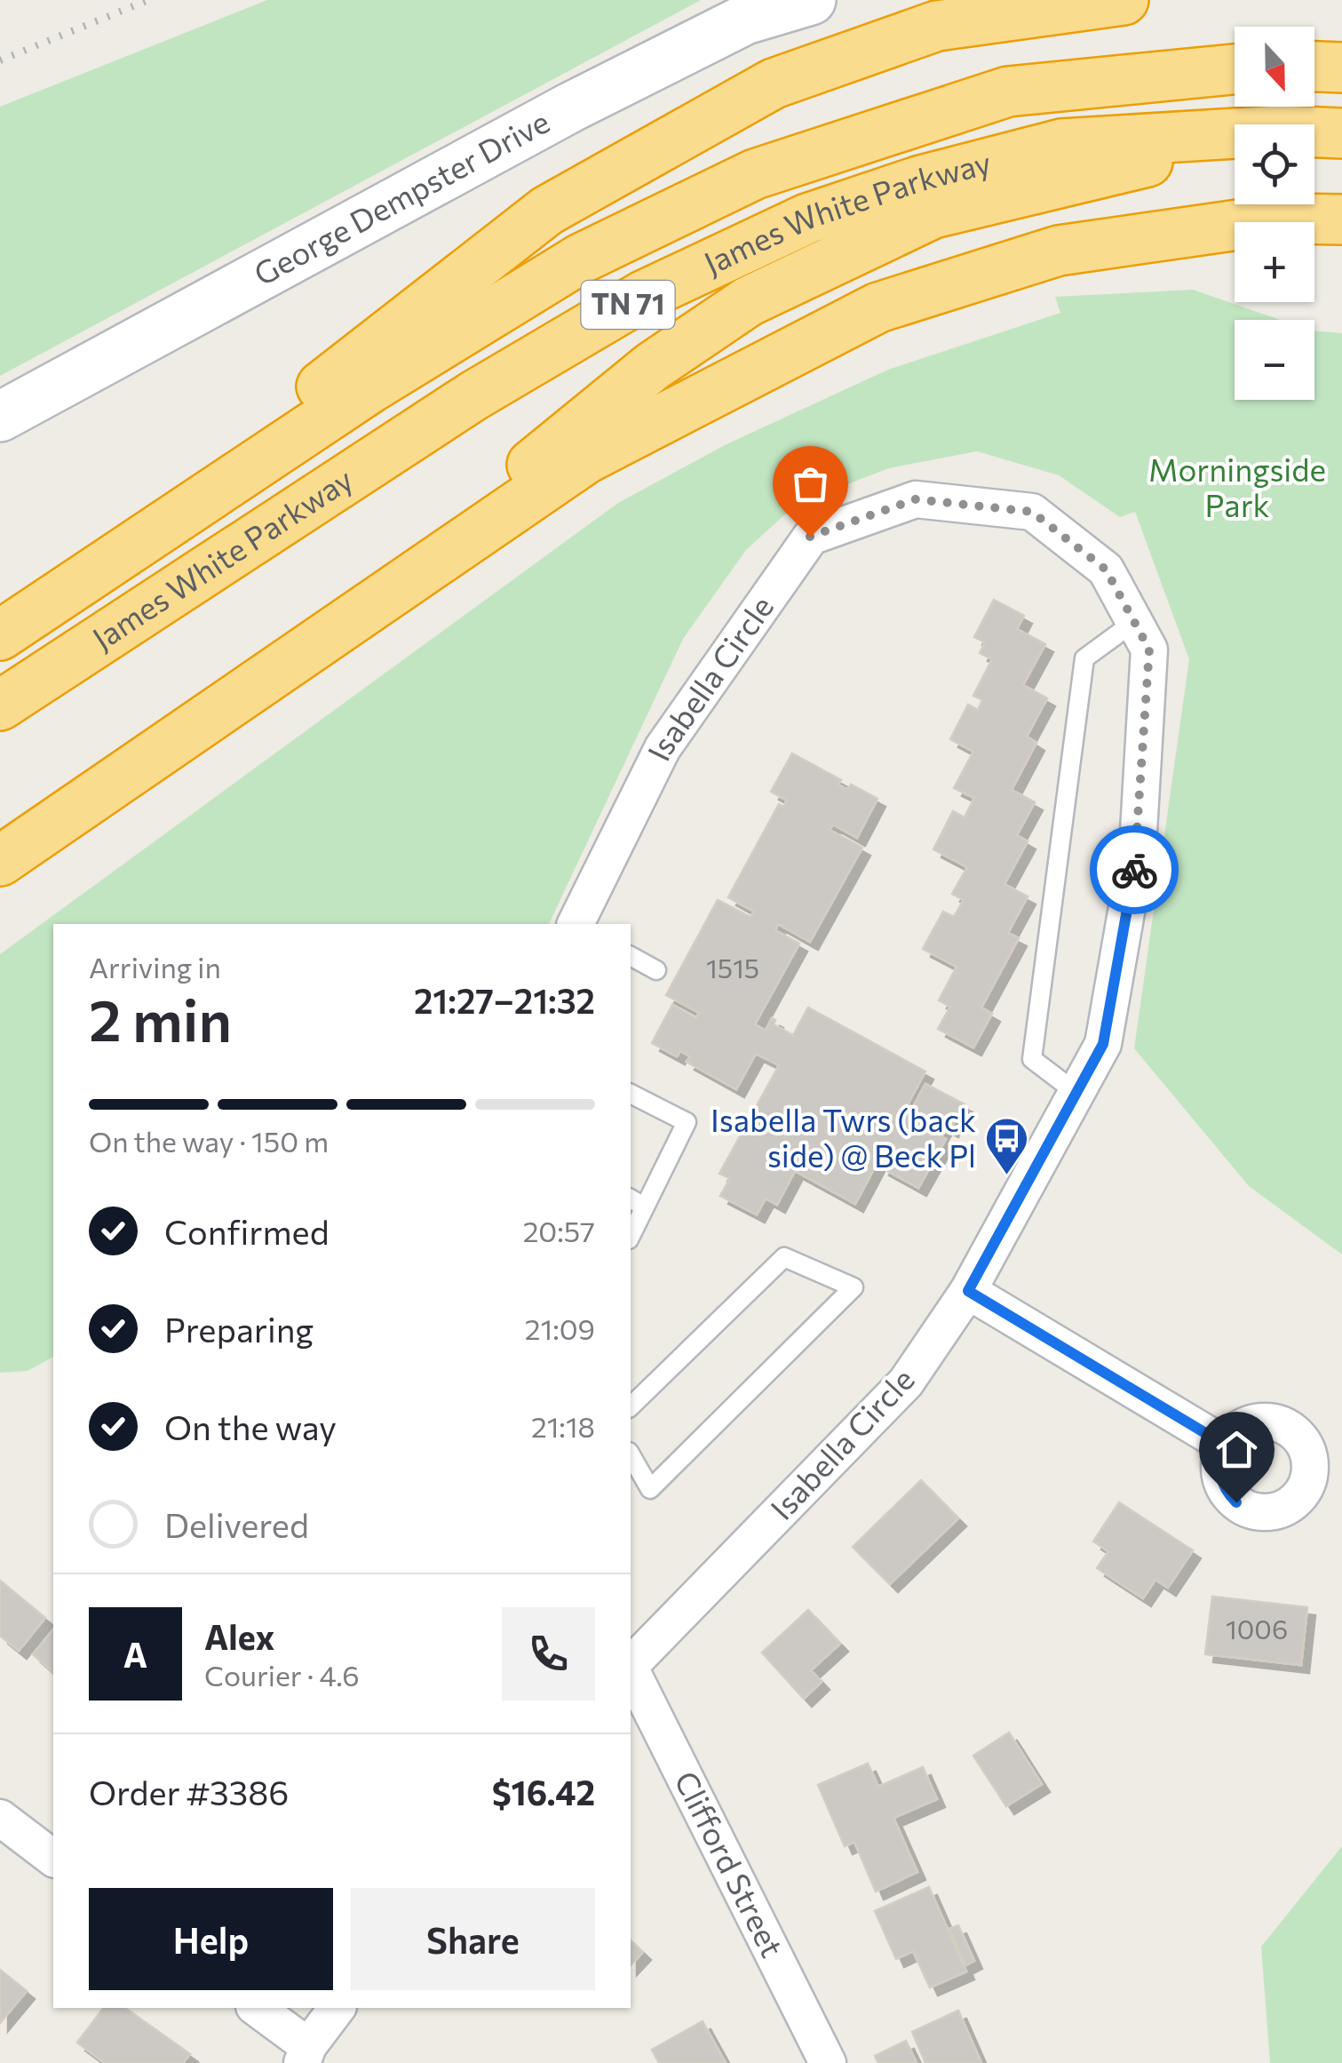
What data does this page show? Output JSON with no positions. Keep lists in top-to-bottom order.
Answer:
{
  "streets": {
    "highway": ["James White Parkway", "TN 71"],
    "main road": ["George Dempster Drive"],
    "street": ["Isabella Circle", "Clifford Street"]
  },
  "parks": ["Morningside Park"],
  "places": {
    "bus stop": ["Isabella Twrs (back side) @ Beck Pl"]
  },
  "house_numbers": ["1515", "1006"],
  "north": "bottom",
  "page": {
    "map_buttons": ["+", "−"],
    "heading": ["2 min", "Arriving in", "21:27–21:32"],
    "panel": [
      "Alex",
      "Courier · 4.6",
      "Order #3386",
      "$16.42"
    ],
    "bar": "On the way · 150 m",
    "list": [
      ["Confirmed", "20:57"],
      ["Preparing", "21:09"],
      ["On the way", "21:18"],
      "Delivered"
    ],
    "round": "A",
    "buttons": ["Help", "Share"]
  }
}
